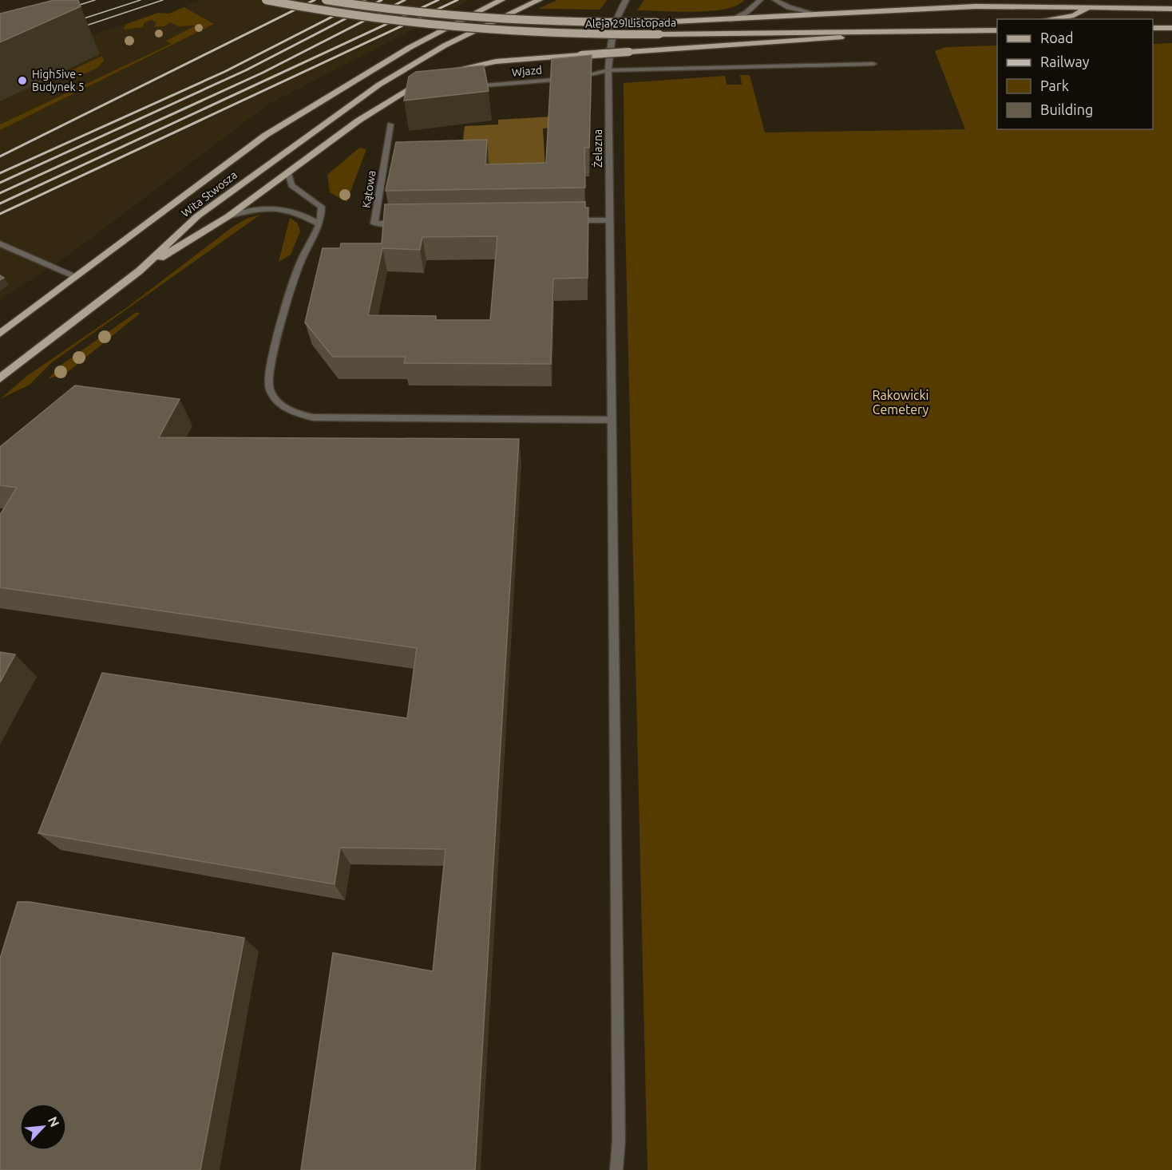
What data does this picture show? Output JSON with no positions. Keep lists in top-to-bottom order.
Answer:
{
  "streets": {
    "main road": ["Aleja 29 Listopada", "Wita Stwosza"],
    "street": ["Wjazd", "Żelazna", "Kątowa"]
  },
  "parks": ["Rakowicki Cemetery"],
  "places": ["High5ive - Budynek 5"],
  "legend": [
    "Road",
    "Railway",
    "Park",
    "Building"
  ],
  "north": "top right"
}
